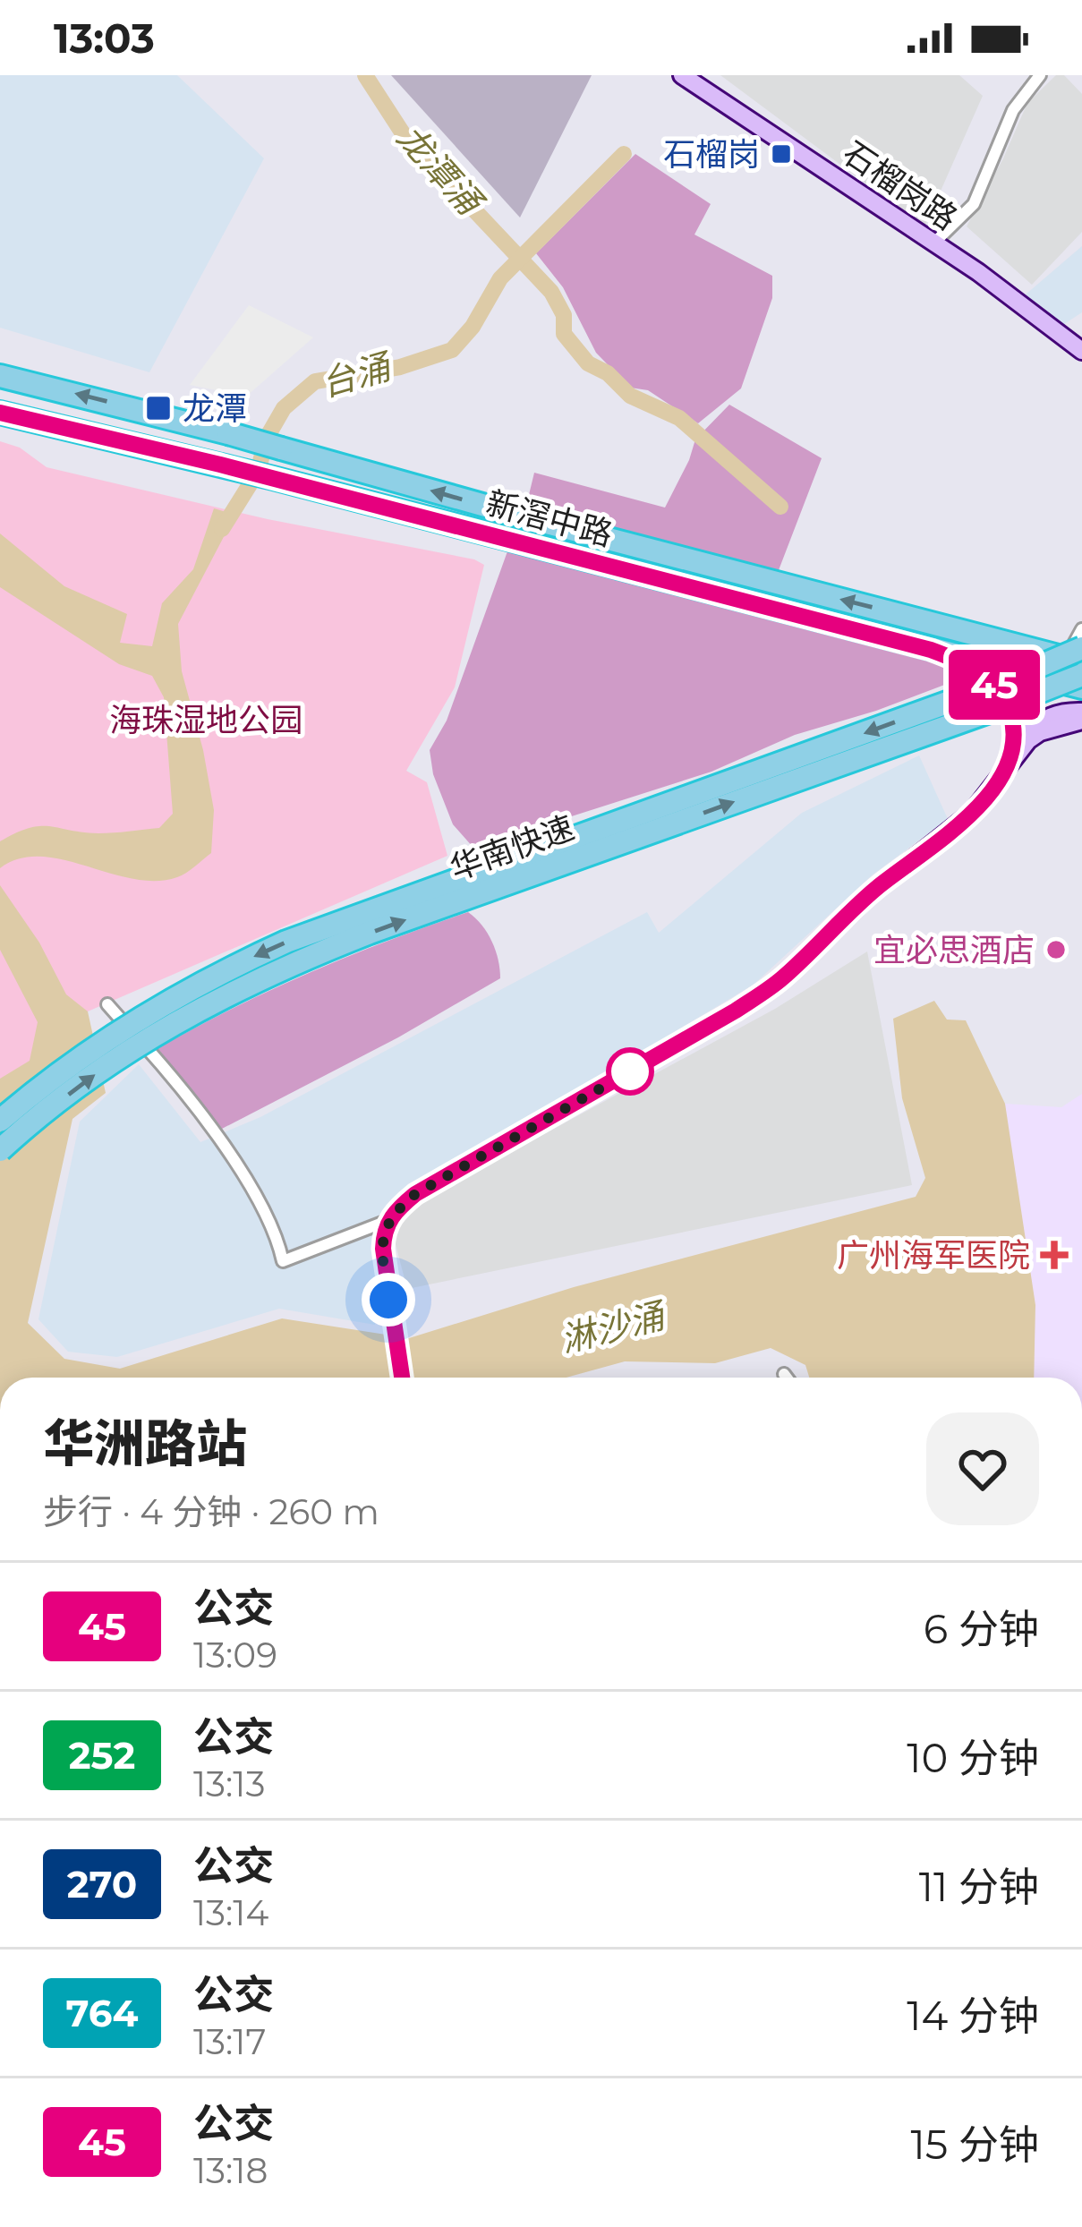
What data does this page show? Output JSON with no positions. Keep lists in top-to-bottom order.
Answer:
{
  "streets": {
    "highway": ["新滘中路", "华南快速"],
    "main road": ["石榴岗路"]
  },
  "crossings": [
    ["新滘中路", "华南快速"]
  ],
  "water": ["龙潭涌", "台涌", "淋沙涌"],
  "parks": ["海珠湿地公园"],
  "places": {
    "transit": ["石榴岗", "龙潭"],
    "other": ["宜必思酒店"],
    "health": ["广州海军医院"]
  },
  "lines": ["bus line 45"],
  "page": {
    "status": "13:03",
    "on_map": "45",
    "heading": ["华洲路站", "步行 · 4 分钟 · 260 m"],
    "list": [
      {
        "mark": "45",
        "name": "公交",
        "note": "13:09",
        "value": "6 分钟"
      },
      {
        "mark": "252",
        "name": "公交",
        "note": "13:13",
        "value": "10 分钟"
      },
      {
        "mark": "270",
        "name": "公交",
        "note": "13:14",
        "value": "11 分钟"
      },
      {
        "mark": "764",
        "name": "公交",
        "note": "13:17",
        "value": "14 分钟"
      },
      {
        "mark": "45",
        "name": "公交",
        "note": "13:18",
        "value": "15 分钟"
      }
    ]
  }
}
